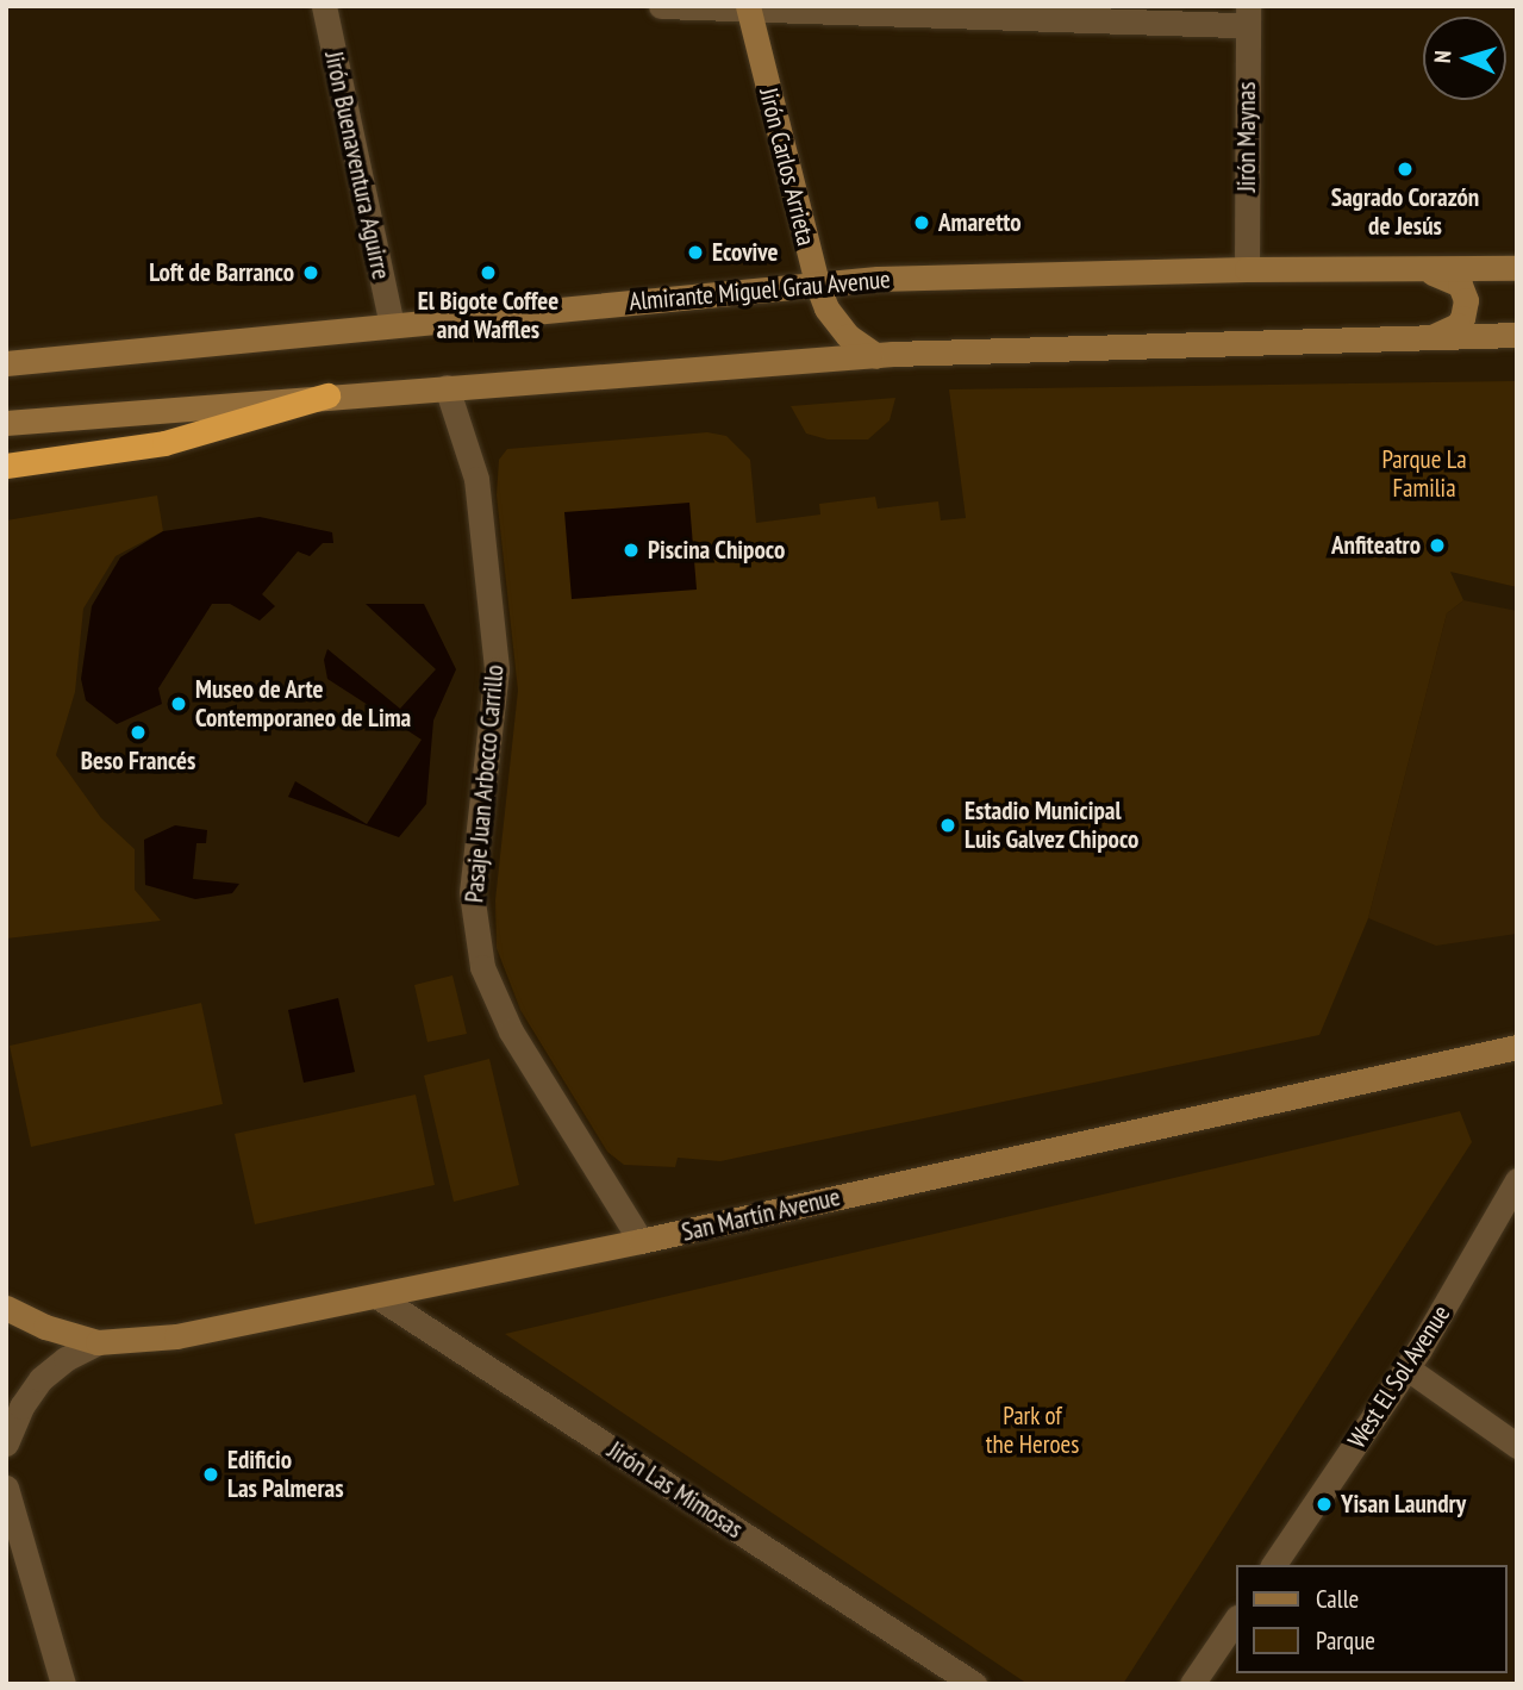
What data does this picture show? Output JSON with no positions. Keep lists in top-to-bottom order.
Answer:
{
  "streets": {
    "main road": ["Jirón Carlos Arrieta", "Almirante Miguel Grau Avenue", "San Martín Avenue"],
    "street": [
      "Jirón Maynas",
      "Jirón Buenaventura Aguirre",
      "Pasaje Juan Arbocco Carrillo",
      "West El Sol Avenue",
      "Jirón Las Mimosas"
    ]
  },
  "crossings": [
    ["Jirón Maynas", "Almirante Miguel Grau Avenue"],
    ["Jirón Buenaventura Aguirre", "Almirante Miguel Grau Avenue"],
    ["Jirón Carlos Arrieta", "Almirante Miguel Grau Avenue"],
    ["Pasaje Juan Arbocco Carrillo", "San Martín Avenue"],
    ["San Martín Avenue", "Jirón Las Mimosas"]
  ],
  "parks": ["Parque La Familia", "Park of the Heroes"],
  "places": [
    "Sagrado Corazón de Jesús",
    "Amaretto",
    "Ecovive",
    "Loft de Barranco",
    "El Bigote Coffee and Waffles",
    "Anfiteatro",
    "Piscina Chipoco",
    "Museo de Arte Contemporaneo de Lima",
    "Beso Francés",
    "Estadio Municipal Luis Galvez Chipoco",
    "Edificio Las Palmeras",
    "Yisan Laundry"
  ],
  "legend": ["Calle", "Parque"],
  "north": "left"
}
